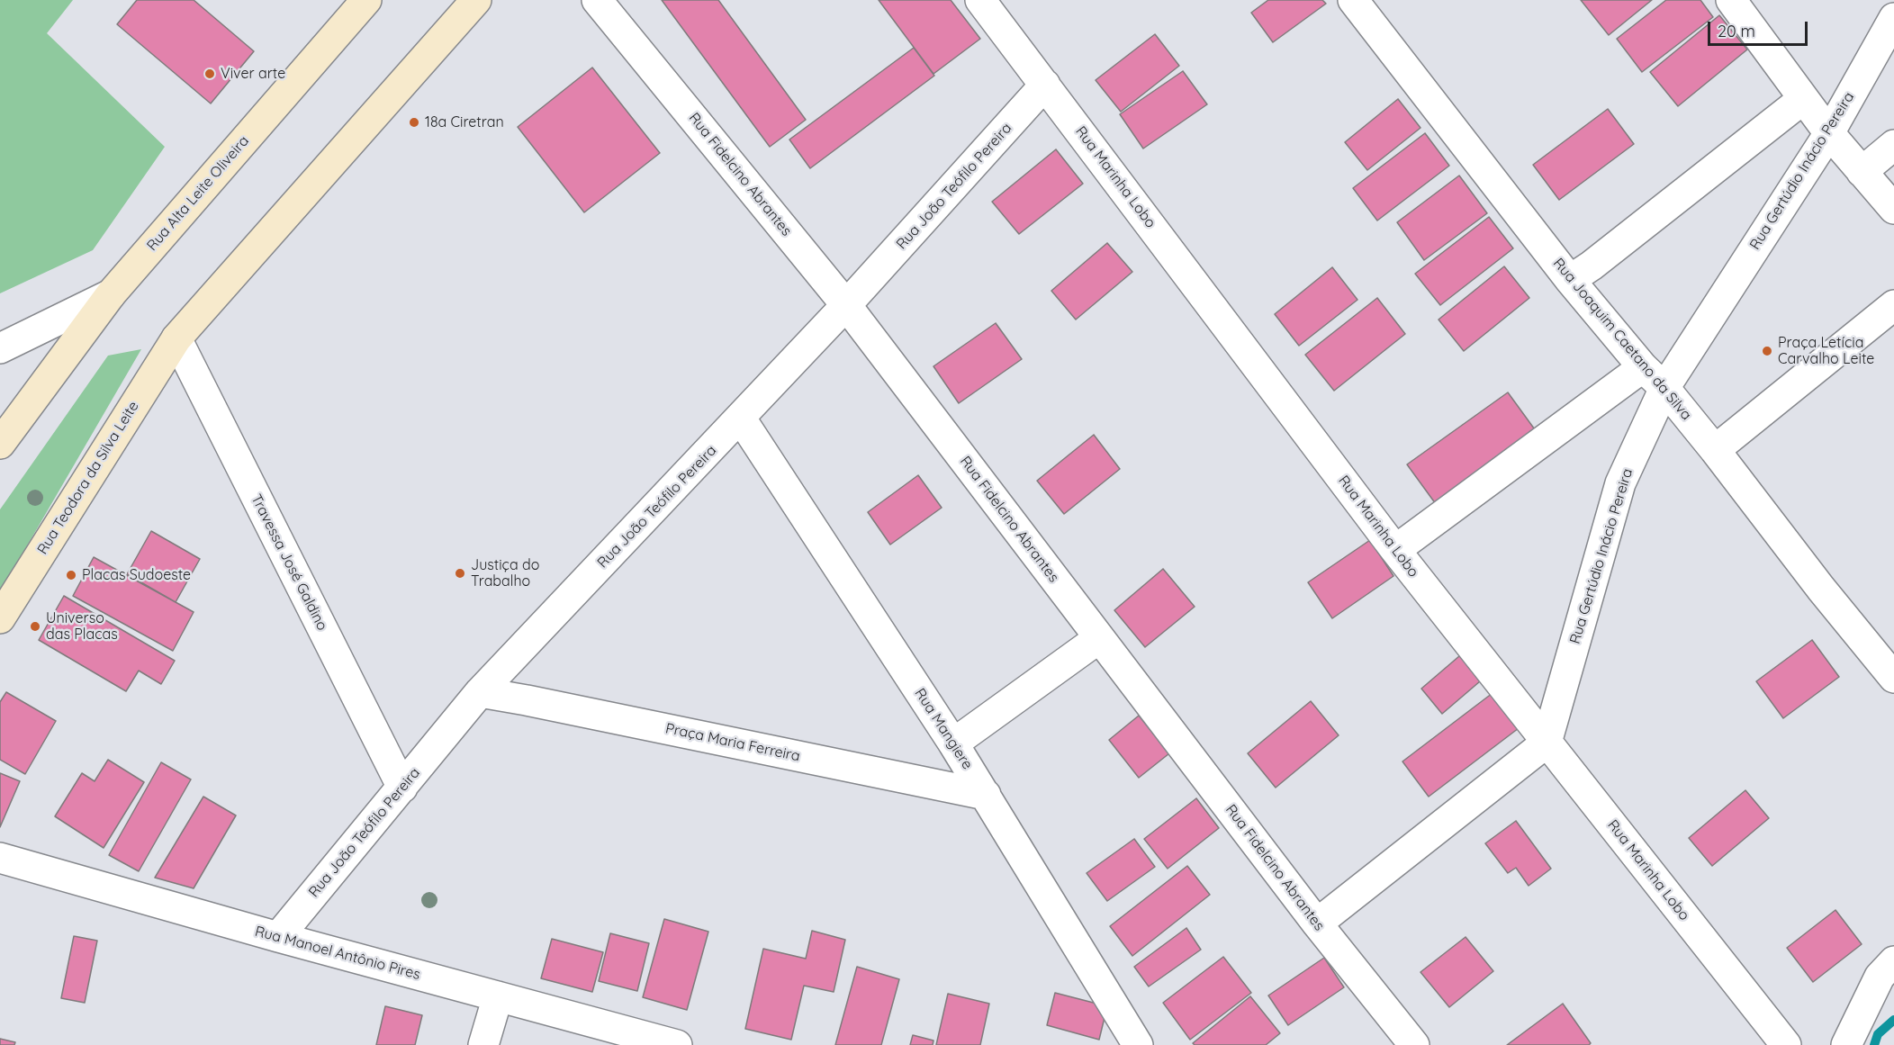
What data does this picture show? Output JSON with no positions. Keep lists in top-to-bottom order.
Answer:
{
  "streets": {
    "main road": ["Rua Alta Leite Oliveira", "Rua Teodora da Silva Leite"],
    "street": [
      "Rua Gertúdio Inácio Pereira",
      "Rua Fidelcino Abrantes",
      "Rua Marinha Lobo",
      "Rua João Teófilo Pereira",
      "Rua Joaquim Caetano da Silva",
      "Travessa José Galdino",
      "Rua Mangiere",
      "Praça Maria Ferreira",
      "Rua Manoel Antônio Pires"
    ]
  },
  "crossings": [
    ["Rua Gertúdio Inácio Pereira", "Rua Marinha Lobo"],
    ["Rua Gertúdio Inácio Pereira", "Rua Joaquim Caetano da Silva"],
    ["Rua Fidelcino Abrantes", "Rua João Teófilo Pereira"],
    ["Rua Marinha Lobo", "Rua João Teófilo Pereira"],
    ["Rua João Teófilo Pereira", "Travessa José Galdino"],
    ["Rua João Teófilo Pereira", "Rua Mangiere"],
    ["Rua João Teófilo Pereira", "Praça Maria Ferreira"],
    ["Rua João Teófilo Pereira", "Rua Manoel Antônio Pires"],
    ["Rua Teodora da Silva Leite", "Travessa José Galdino"],
    ["Rua Mangiere", "Praça Maria Ferreira"]
  ],
  "places": [
    "Viver arte",
    "18a Ciretran",
    "Praça Letícia Carvalho Leite",
    "Justiça do Trabalho",
    "Placas Sudoeste",
    "Universo das Placas"
  ],
  "scale_bar": "20 m"
}
